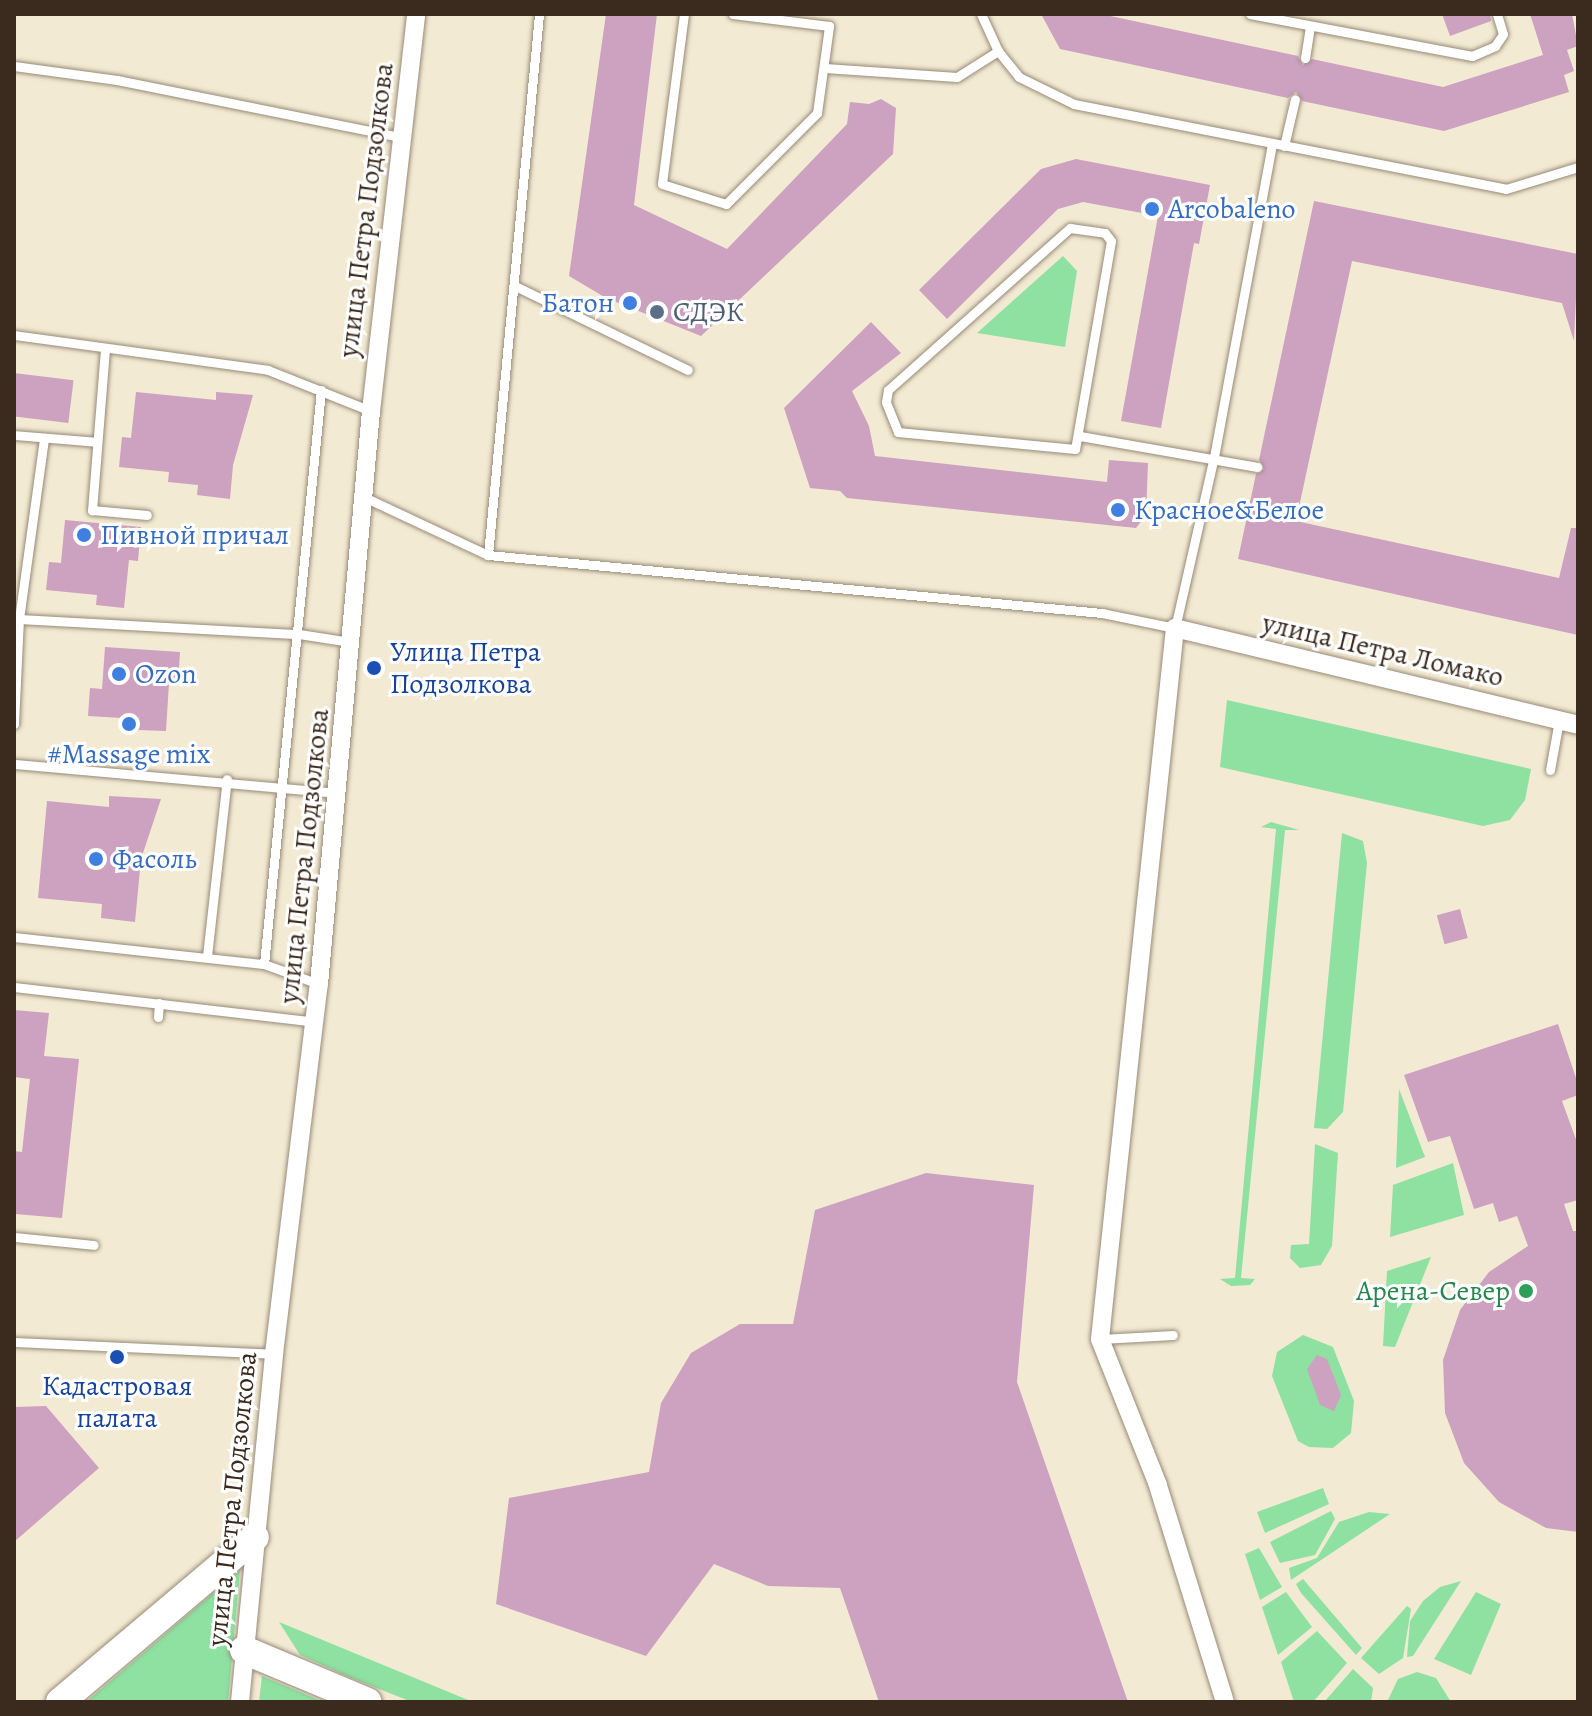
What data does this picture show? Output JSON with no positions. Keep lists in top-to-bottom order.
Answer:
{
  "streets": {
    "street": ["улица Петра Подзолкова", "улица Петра Ломако"]
  },
  "places": [
    "Arcobaleno",
    "Батон",
    "СДЭК",
    "Красное&Белое",
    "Пивной причал",
    "Улица Петра Подзолкова",
    "Ozon",
    "#Massage mix",
    "Фасоль",
    "Арена-Север",
    "Кадастровая палата"
  ]
}
